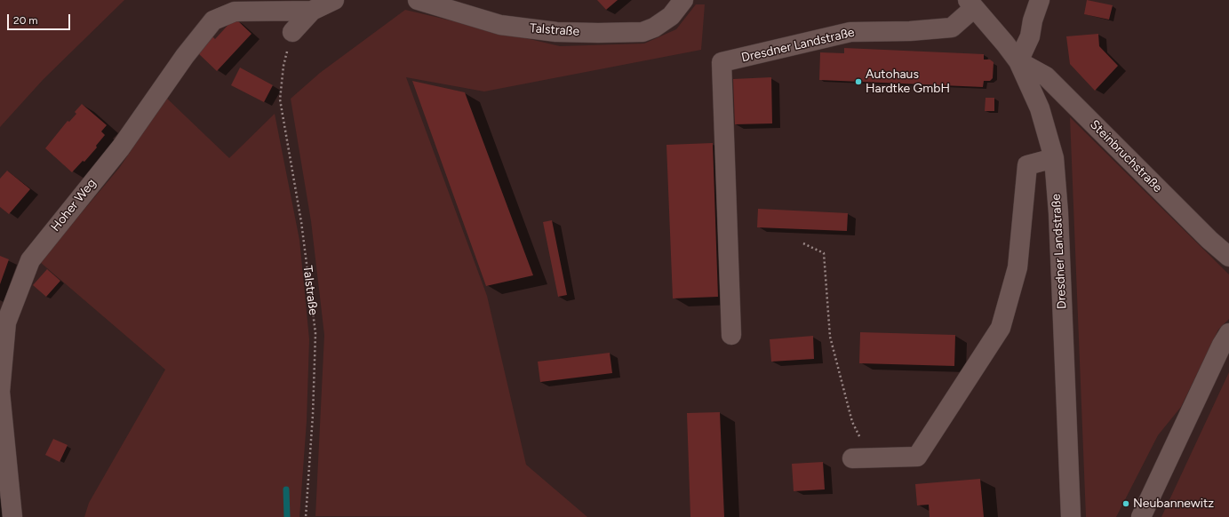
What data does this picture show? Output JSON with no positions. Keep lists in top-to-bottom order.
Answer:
{
  "streets": {
    "street": [
      "Talstraße",
      "Dresdner Landstraße",
      "Steinbruchstraße",
      "Hoher Weg"
    ]
  },
  "crossings": [
    ["Dresdner Landstraße", "Steinbruchstraße"]
  ],
  "places": ["Autohaus Hardtke GmbH", "Neubannewitz"],
  "scale_bar": "20 m"
}
